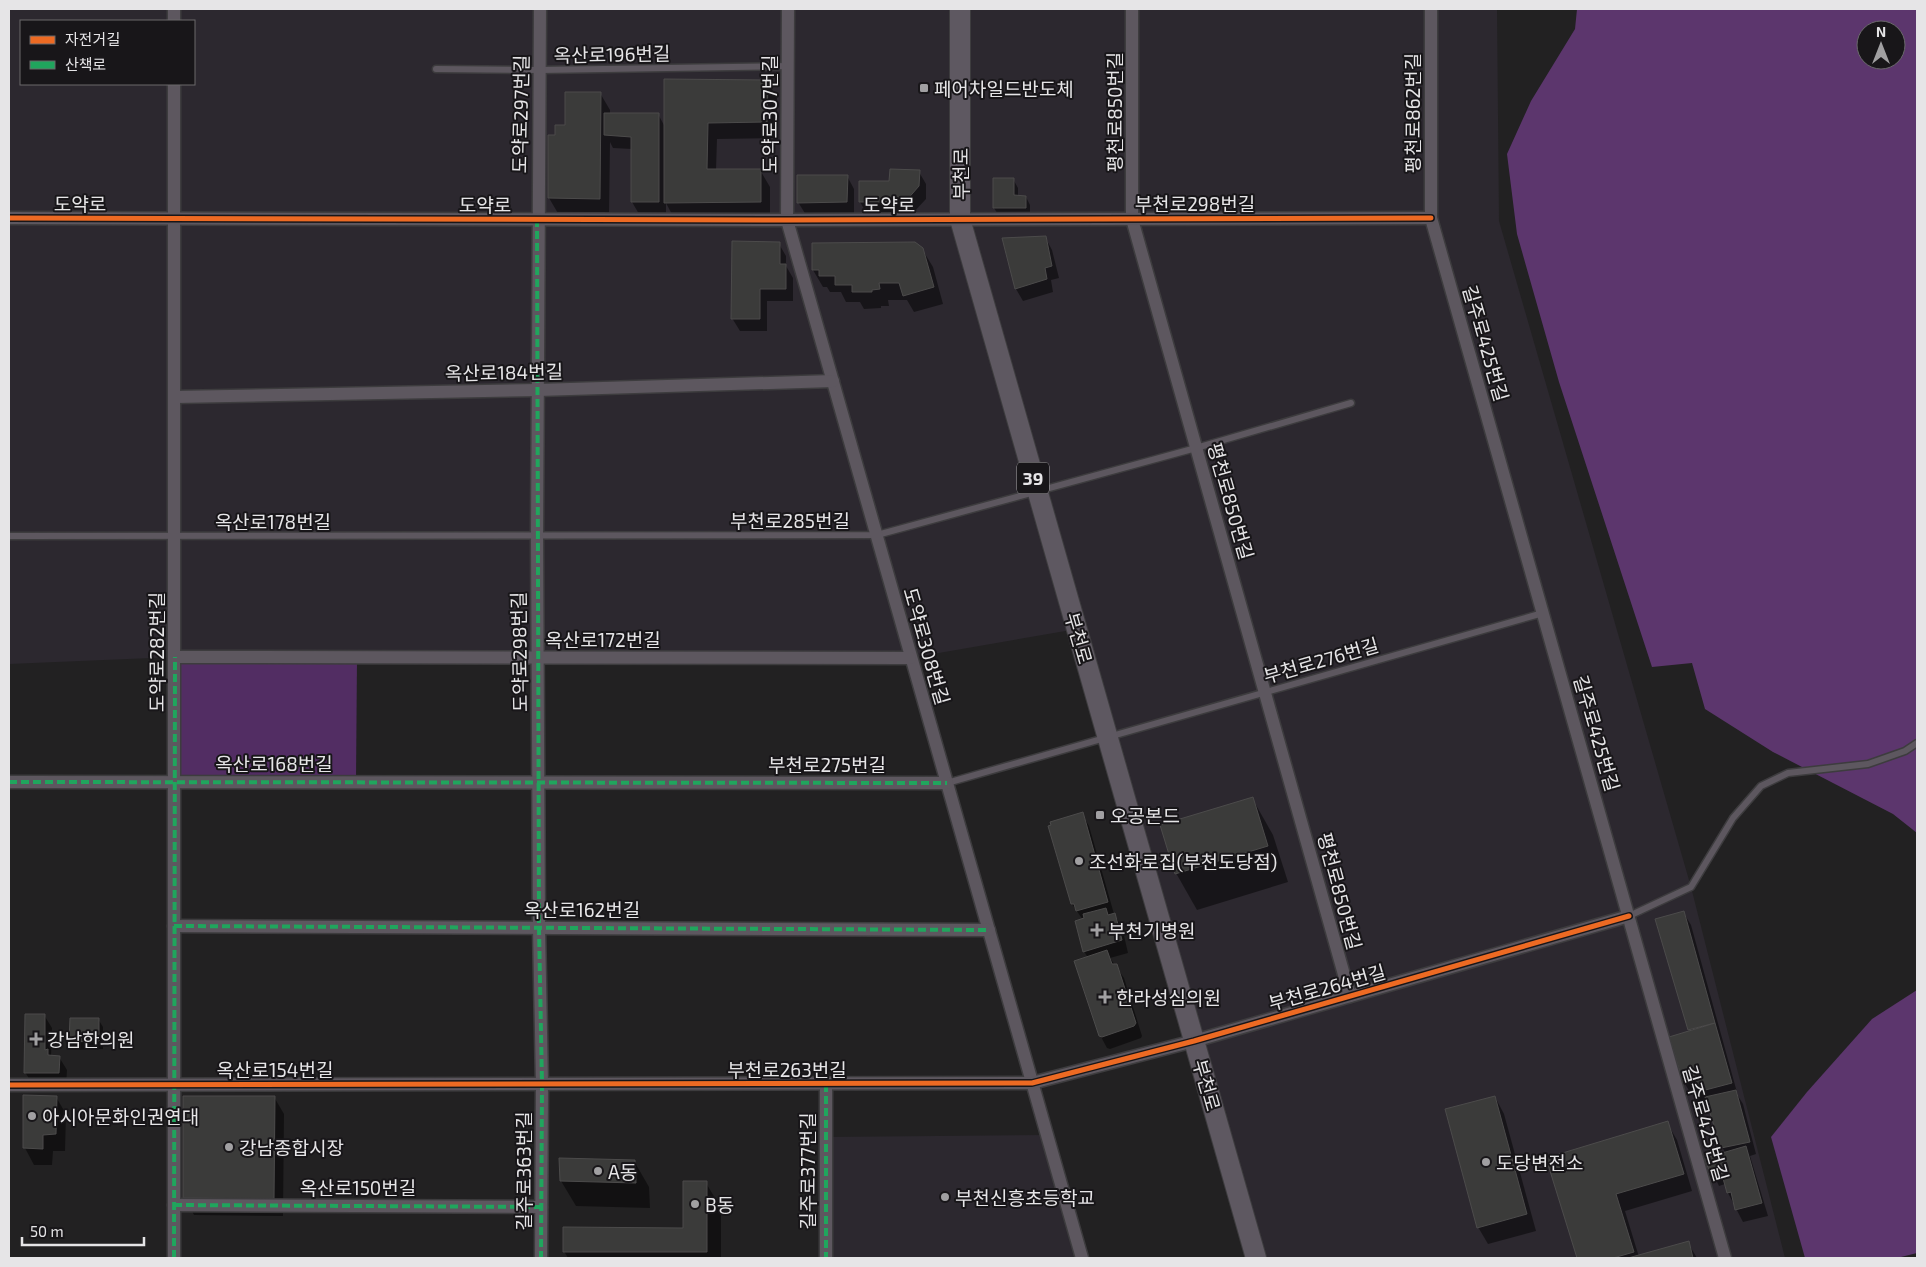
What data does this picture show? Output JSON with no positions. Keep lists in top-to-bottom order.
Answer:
{
  "streets": {
    "main road": ["부천로", "39"],
    "street": [
      "평천로850번길",
      "평천로862번길",
      "도약로297번길",
      "도약로307번길",
      "도약로",
      "부천로298번길",
      "길주로425번길",
      "옥산로184번길",
      "옥산로172번길",
      "도약로308번길",
      "도약로282번길",
      "도약로298번길",
      "옥산로168번길",
      "부천로275번길",
      "옥산로162번길",
      "부천로264번길",
      "옥산로154번길",
      "부천로263번길",
      "길주로363번길",
      "길주로377번길",
      "옥산로150번길"
    ],
    "lane": [
      "옥산로196번길",
      "부천로285번길",
      "옥산로178번길",
      "부천로276번길"
    ]
  },
  "crossings": [
    ["옥산로196번길", "도약로297번길"],
    ["옥산로196번길", "도약로307번길"],
    ["평천로850번길", "부천로298번길"],
    ["평천로850번길", "부천로285번길"],
    ["평천로850번길", "부천로276번길"],
    ["평천로850번길", "부천로264번길"],
    ["평천로862번길", "부천로298번길"],
    ["평천로862번길", "길주로425번길"],
    ["도약로297번길", "도약로"],
    ["도약로297번길", "도약로298번길"],
    ["도약로307번길", "도약로"],
    ["도약로307번길", "도약로308번길"],
    ["부천로", "도약로"],
    ["부천로", "부천로298번길"],
    ["부천로", "부천로285번길"],
    ["부천로", "부천로276번길"],
    ["부천로", "부천로275번길"],
    ["부천로", "부천로264번길"],
    ["도약로", "부천로298번길"],
    ["도약로", "도약로308번길"],
    ["도약로", "도약로282번길"],
    ["도약로", "도약로298번길"],
    ["부천로298번길", "길주로425번길"],
    ["길주로425번길", "부천로276번길"],
    ["길주로425번길", "부천로264번길"],
    ["옥산로184번길", "도약로308번길"],
    ["옥산로184번길", "도약로282번길"],
    ["옥산로184번길", "도약로298번길"],
    ["부천로285번길", "옥산로178번길"],
    ["부천로285번길", "도약로308번길"],
    ["부천로285번길", "도약로298번길"],
    ["옥산로178번길", "도약로282번길"],
    ["옥산로178번길", "도약로298번길"],
    ["옥산로172번길", "도약로308번길"],
    ["옥산로172번길", "도약로282번길"],
    ["옥산로172번길", "도약로298번길"],
    ["도약로308번길", "부천로275번길"],
    ["도약로308번길", "옥산로162번길"],
    ["도약로308번길", "부천로264번길"],
    ["도약로308번길", "부천로263번길"],
    ["도약로282번길", "옥산로168번길"],
    ["도약로282번길", "옥산로162번길"],
    ["도약로282번길", "옥산로154번길"],
    ["도약로282번길", "옥산로150번길"],
    ["도약로298번길", "옥산로168번길"],
    ["도약로298번길", "부천로275번길"],
    ["도약로298번길", "옥산로162번길"],
    ["도약로298번길", "옥산로154번길"],
    ["도약로298번길", "부천로263번길"],
    ["도약로298번길", "길주로363번길"],
    ["부천로276번길", "부천로275번길"],
    ["옥산로168번길", "부천로275번길"],
    ["부천로264번길", "부천로263번길"],
    ["옥산로154번길", "부천로263번길"],
    ["옥산로154번길", "길주로363번길"],
    ["부천로263번길", "길주로363번길"],
    ["부천로263번길", "길주로377번길"],
    ["길주로363번길", "옥산로150번길"]
  ],
  "places": {
    "transit": ["페어차일드반도체", "오공본드"],
    "other": [
      "조선화로집(부천도당점)",
      "아시아문화인권연대",
      "강남종합시장",
      "도당변전소",
      "A동",
      "부천신흥초등학교",
      "B동"
    ],
    "health": ["부천기병원", "한라성심의원", "강남한의원"]
  },
  "legend": ["자전거길", "산책로"],
  "scale_bar": "50 m",
  "north": "top"
}
